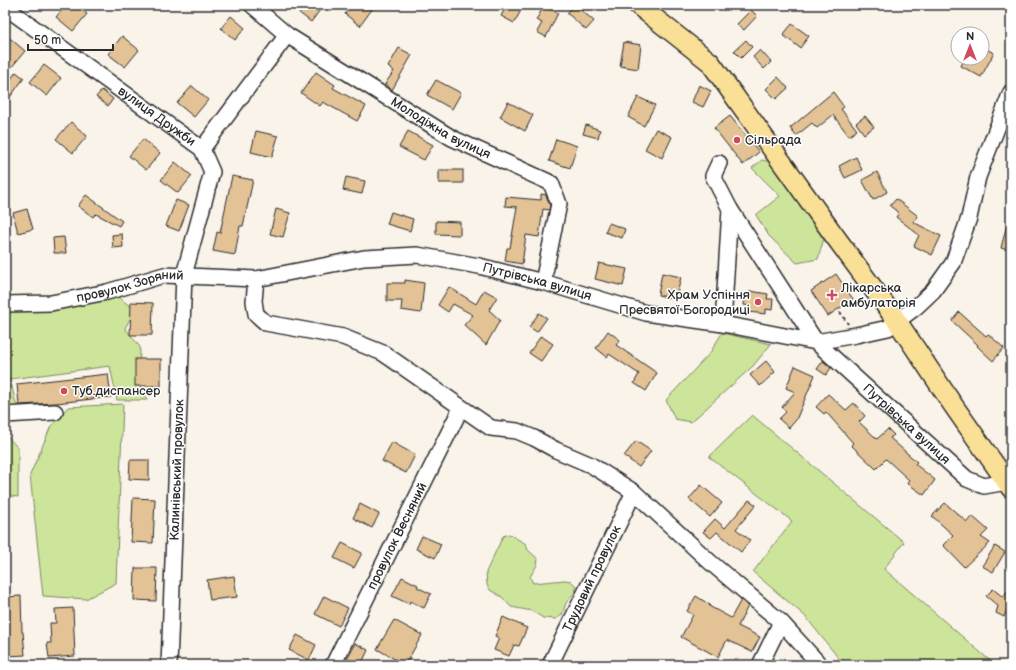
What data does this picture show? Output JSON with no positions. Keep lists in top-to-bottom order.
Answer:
{
  "streets": {
    "main road": ["Путрівська вулиця"],
    "street": [
      "вулиця Дружби",
      "Молодіжна вулиця",
      "провулок Зоряний",
      "Калинівський провулок",
      "провулок Весняний",
      "Трудовий провулок"
    ]
  },
  "crossings": [
    ["вулиця Дружби", "провулок Зоряний"],
    ["вулиця Дружби", "Калинівський провулок"],
    ["Молодіжна вулиця", "Путрівська вулиця"],
    ["Путрівська вулиця", "провулок Зоряний"],
    ["провулок Зоряний", "Калинівський провулок"]
  ],
  "places": {
    "other": ["Сільрада", "Храм Успіння Пресвятої Богородиці", "Туб.диспансер"],
    "health": ["Лікарська амбулаторія"]
  },
  "scale_bar": "50 m",
  "north": "top"
}
